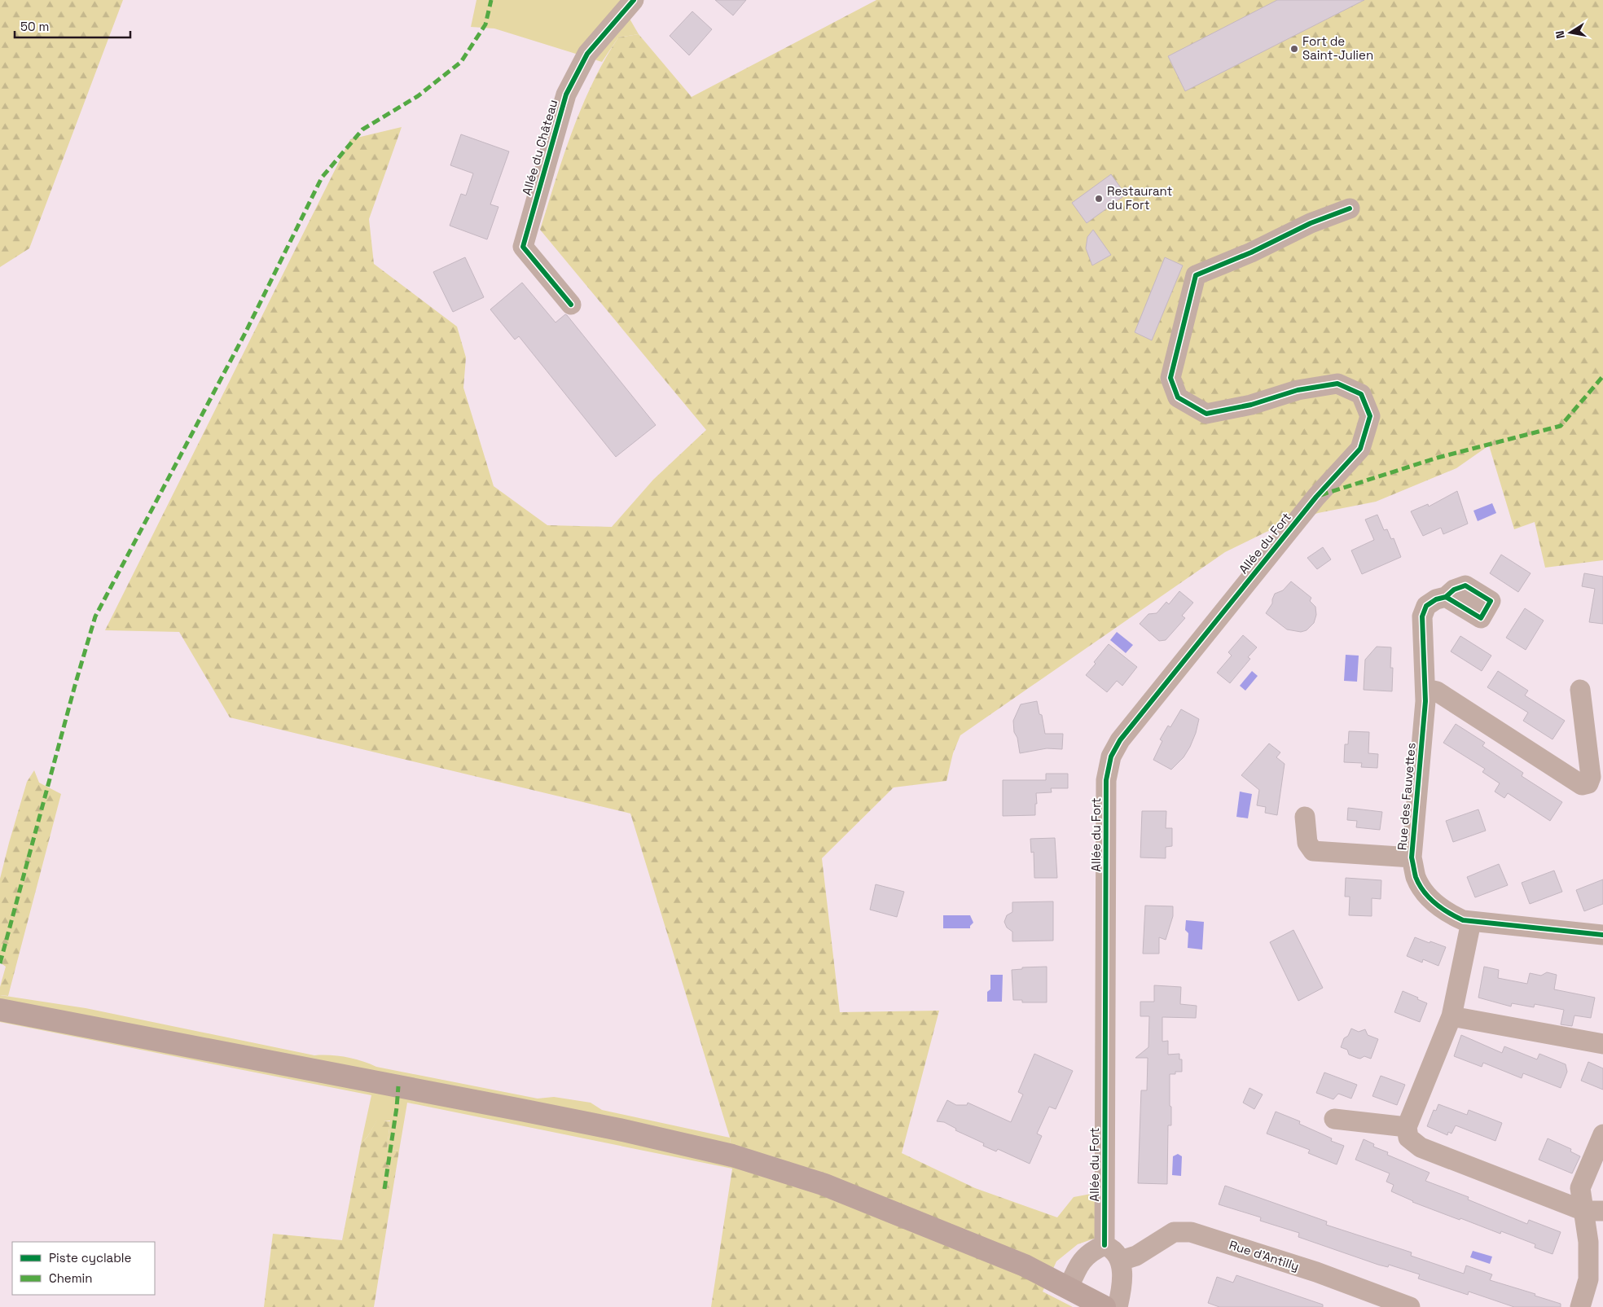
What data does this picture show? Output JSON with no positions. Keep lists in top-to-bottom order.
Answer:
{
  "streets": {
    "street": [
      "Allée du Château",
      "Allée du Fort",
      "Rue des Fauvettes",
      "Rue d'Antilly"
    ]
  },
  "places": ["Fort de Saint-Julien", "Restaurant du Fort"],
  "legend": ["Piste cyclable", "Chemin"],
  "scale_bar": "50 m",
  "north": "left"
}
